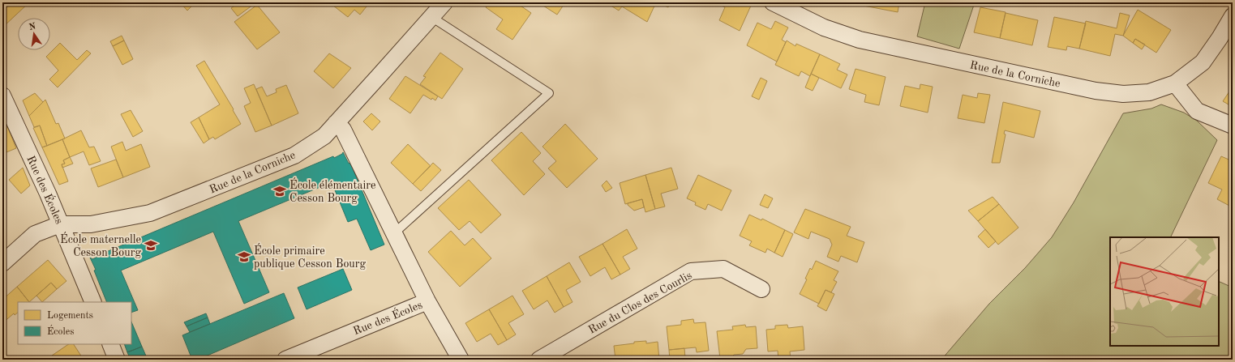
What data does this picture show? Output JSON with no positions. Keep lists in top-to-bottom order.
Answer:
{
  "streets": {
    "street": ["Rue de la Corniche", "Rue des Écoles", "Rue du Clos des Courlis"]
  },
  "crossings": [
    ["Rue de la Corniche", "Rue des Écoles"]
  ],
  "places": {
    "school or university": ["École élémentaire Cesson Bourg", "École maternelle Cesson Bourg", "École primaire publique Cesson Bourg"]
  },
  "legend": ["Logements", "Écoles"],
  "north": "top"
}
